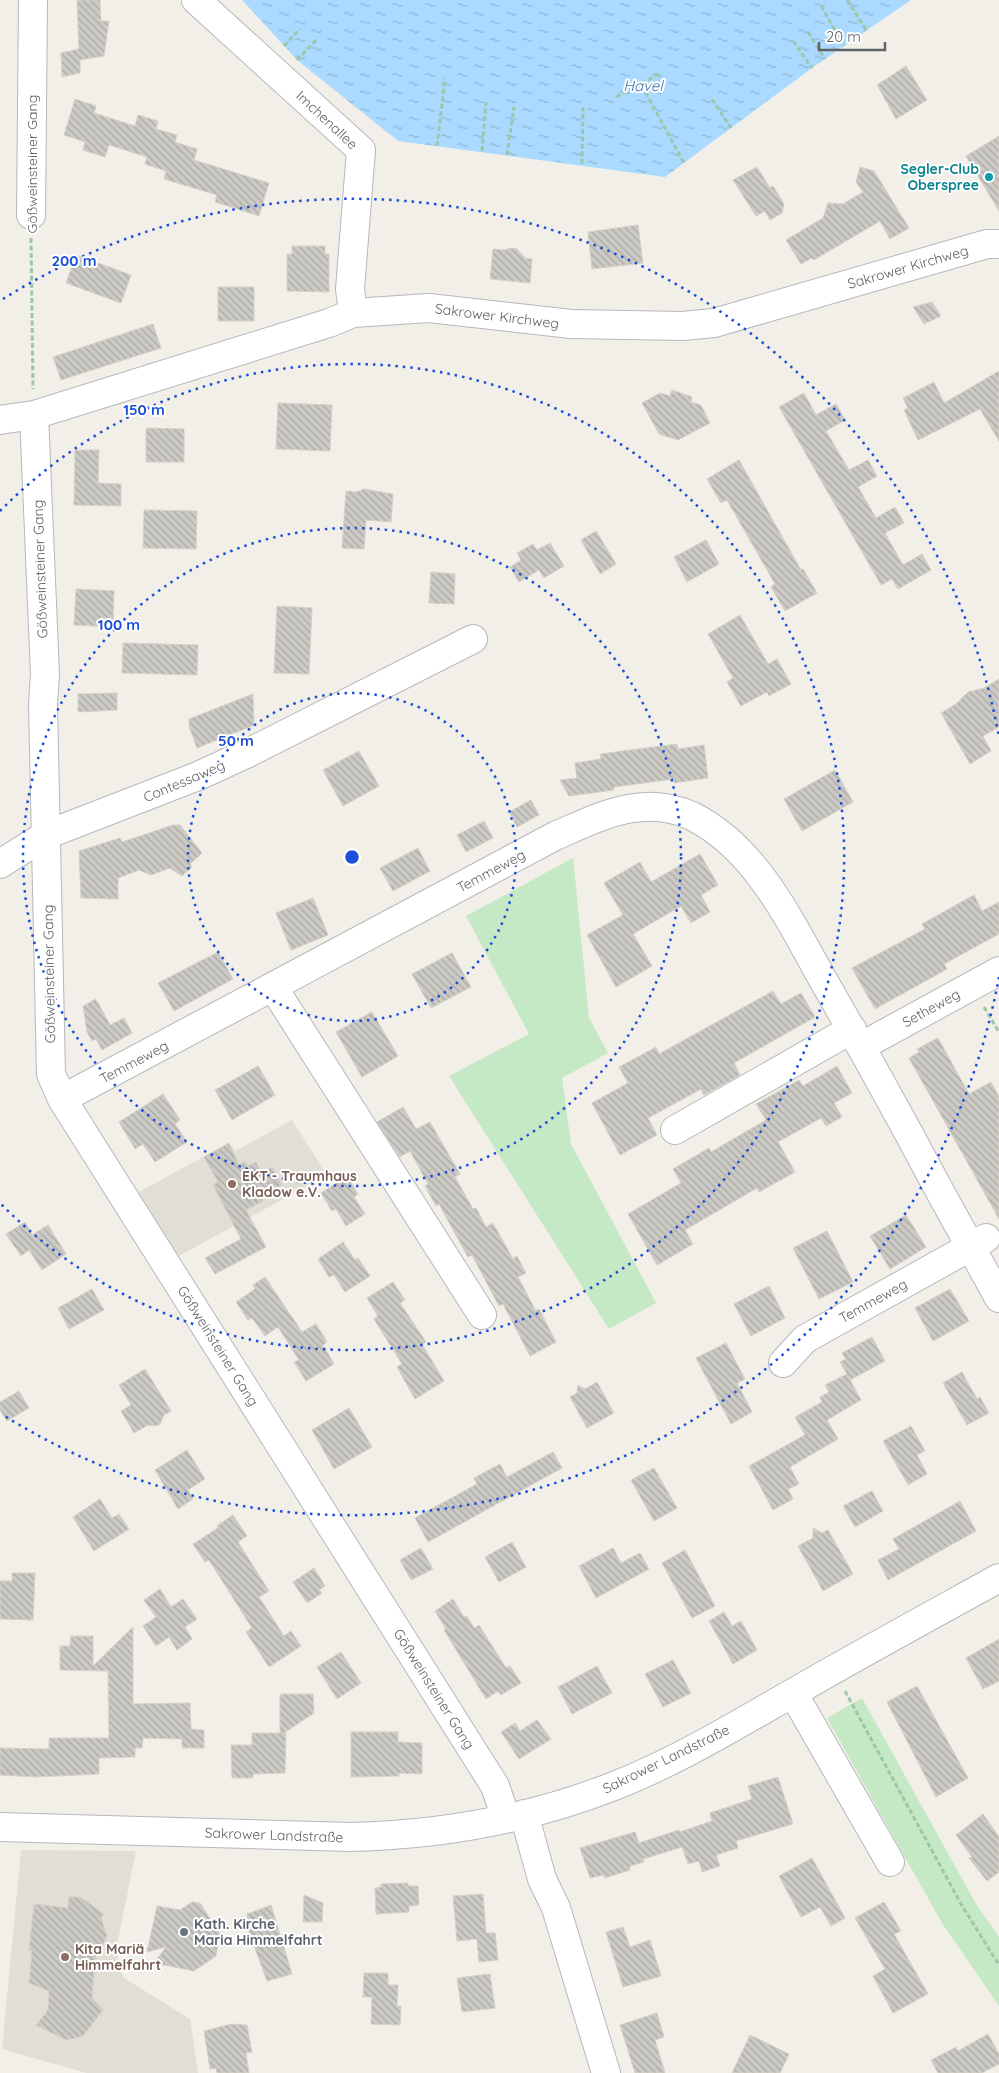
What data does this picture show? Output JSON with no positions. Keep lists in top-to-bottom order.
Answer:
{
  "streets": {
    "street": [
      "Imchenallee",
      "Gößweinsteiner Gang",
      "Sakrower Kirchweg",
      "Contessaweg",
      "Temmeweg",
      "Setheweg",
      "Sakrower Landstraße"
    ]
  },
  "crossings": [
    ["Imchenallee", "Sakrower Kirchweg"],
    ["Gößweinsteiner Gang", "Sakrower Kirchweg"],
    ["Gößweinsteiner Gang", "Contessaweg"],
    ["Gößweinsteiner Gang", "Temmeweg"],
    ["Gößweinsteiner Gang", "Sakrower Landstraße"],
    ["Temmeweg", "Setheweg"]
  ],
  "water": ["Havel"],
  "places": [
    "Segler-Club Oberspree",
    "EKT - Traumhaus Kladow e.V.",
    "Kath. Kirche Maria Himmelfahrt",
    "Kita Mariä Himmelfahrt"
  ],
  "scale_bar": "20 m",
  "rings": [
    "200 m",
    "150 m",
    "100 m",
    "50 m"
  ]
}
